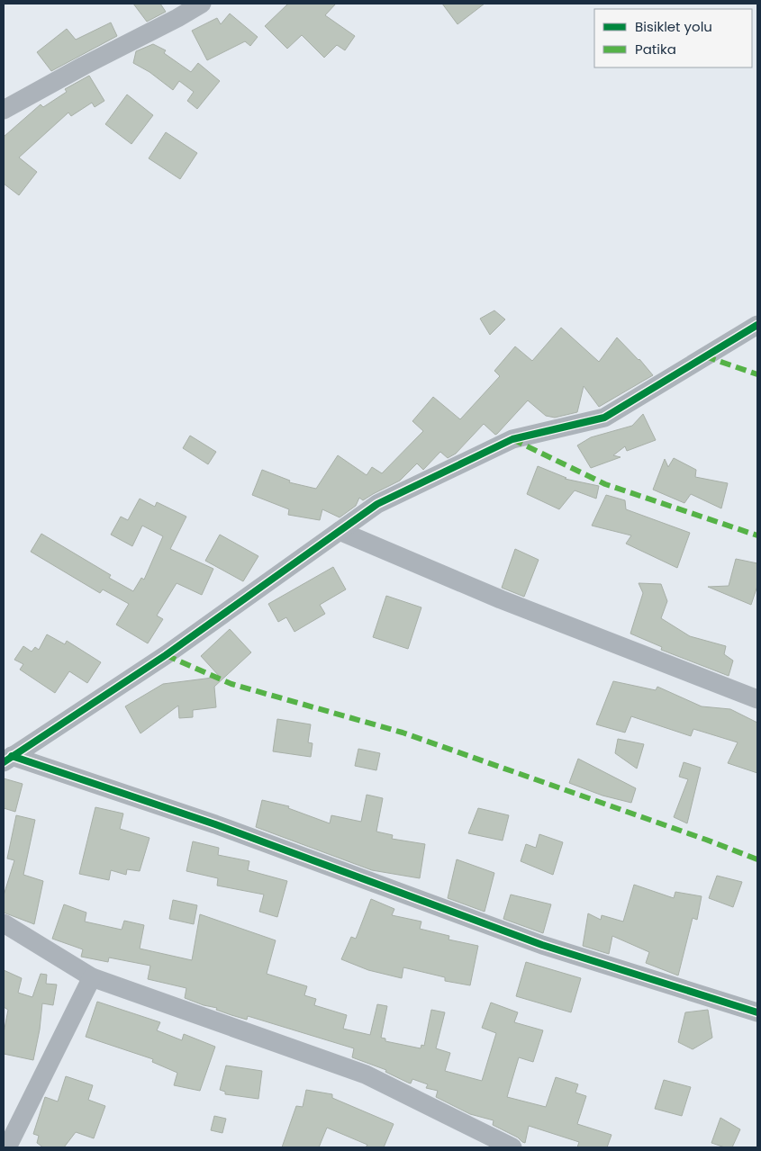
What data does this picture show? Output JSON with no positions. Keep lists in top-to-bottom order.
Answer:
{
  "legend": ["Bisiklet yolu", "Patika"]
}
